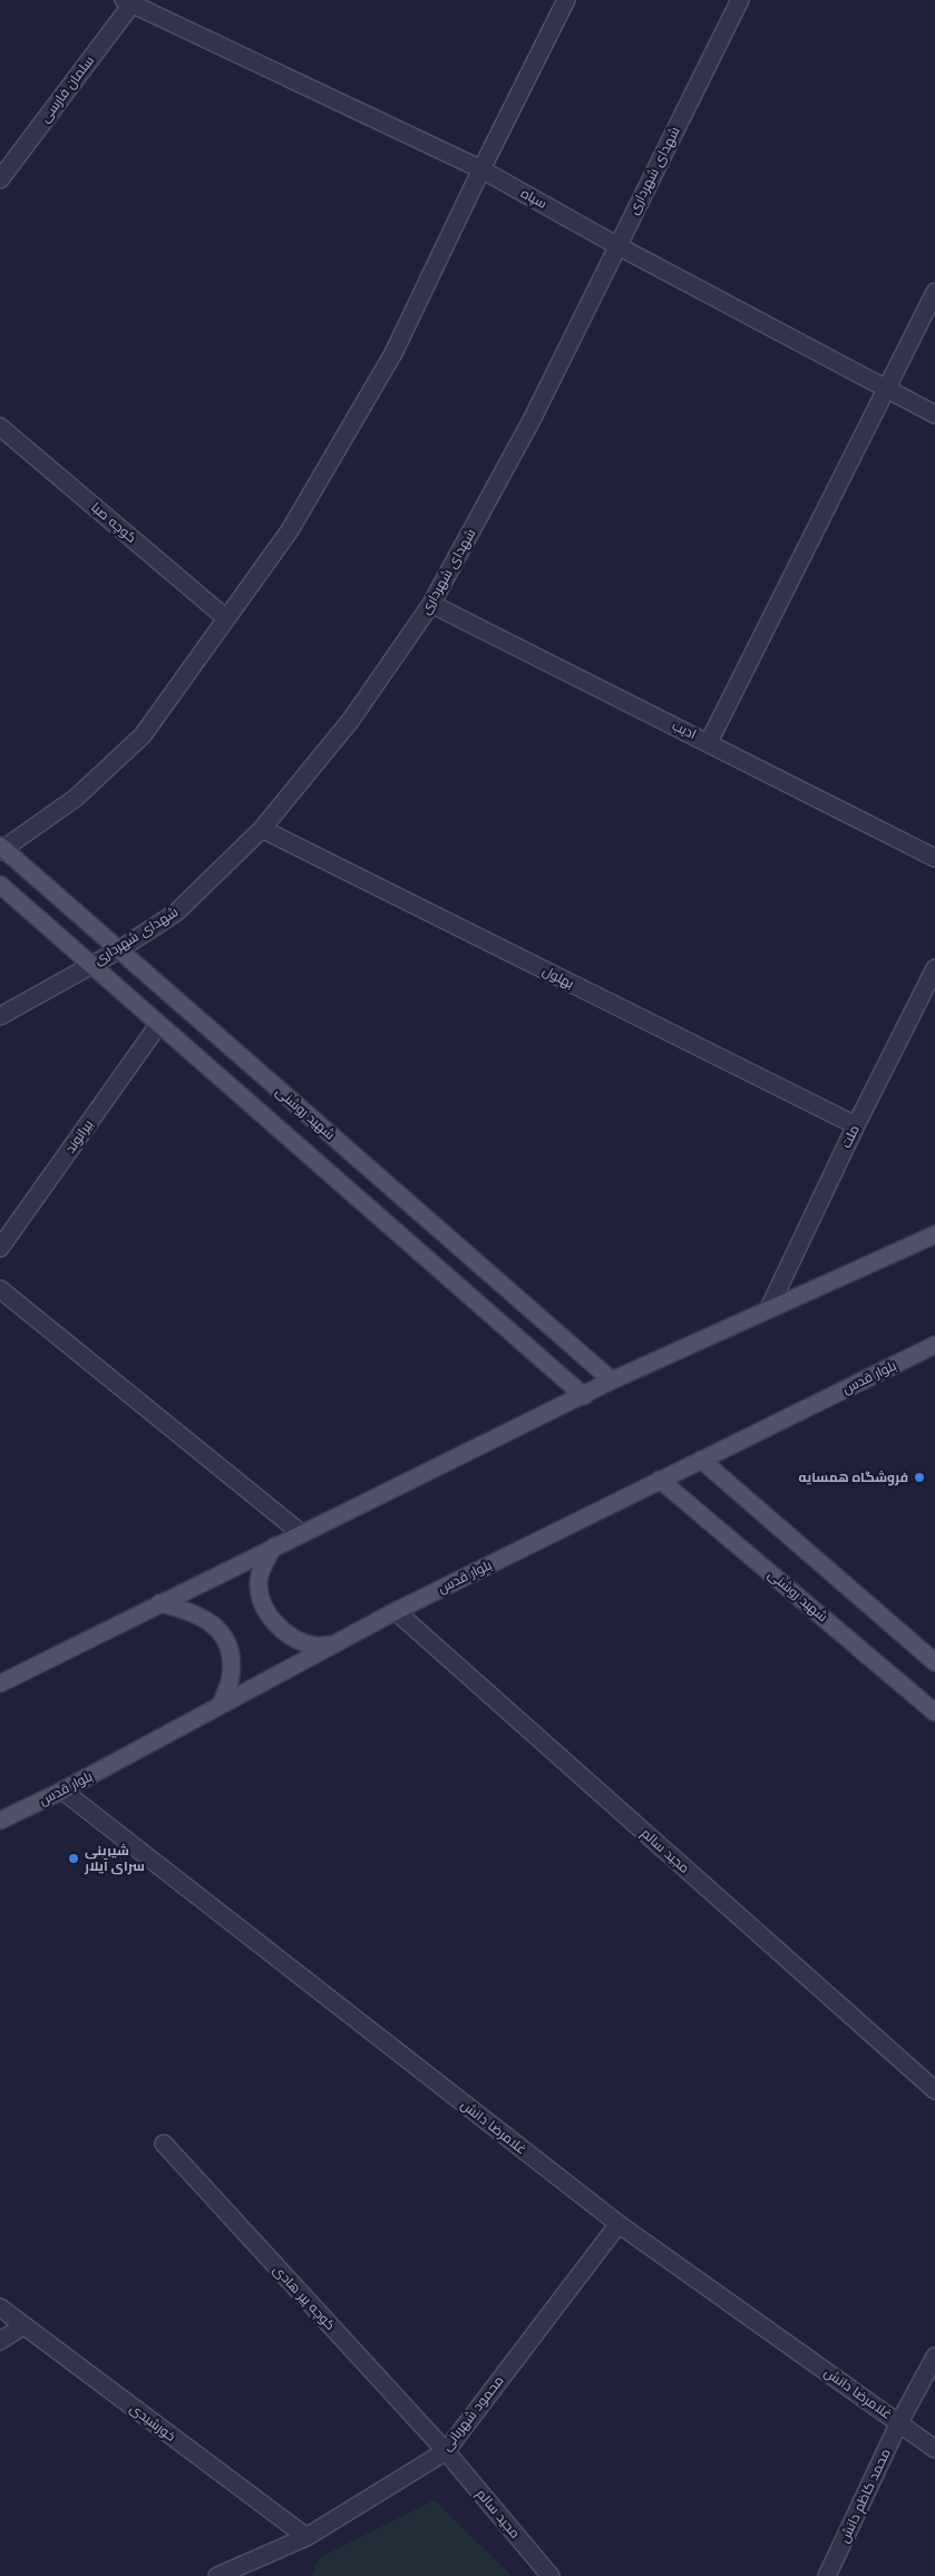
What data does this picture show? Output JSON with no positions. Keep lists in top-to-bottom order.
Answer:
{
  "streets": {
    "main road": ["شهید روشنی", "بلوار قدس"],
    "street": [
      "سلمان فارسی",
      "شهدای شهرداری",
      "سپاه",
      "کوچه صبا",
      "ادیب",
      "بهلول",
      "بیرانوند",
      "ملت",
      "مجید سالم",
      "غلامرضا دانش",
      "کوچه پیر هادی",
      "محمود شهربانی",
      "خورشیدی",
      "محمد کاظم دانش"
    ]
  },
  "crossings": [
    ["سلمان فارسی", "سپاه"],
    ["شهدای شهرداری", "سپاه"],
    ["شهدای شهرداری", "ادیب"],
    ["شهدای شهرداری", "بهلول"],
    ["شهدای شهرداری", "شهید روشنی"],
    ["بهلول", "ملت"],
    ["شهید روشنی", "بلوار قدس"],
    ["بلوار قدس", "مجید سالم"],
    ["بلوار قدس", "غلامرضا دانش"],
    ["مجید سالم", "کوچه پیر هادی"],
    ["مجید سالم", "محمود شهربانی"],
    ["غلامرضا دانش", "محمود شهربانی"],
    ["غلامرضا دانش", "محمد کاظم دانش"],
    ["کوچه پیر هادی", "محمود شهربانی"],
    ["محمود شهربانی", "خورشیدی"]
  ],
  "places": ["فروشگاه همسایه", "شیرینی سرای آیلار"]
}
